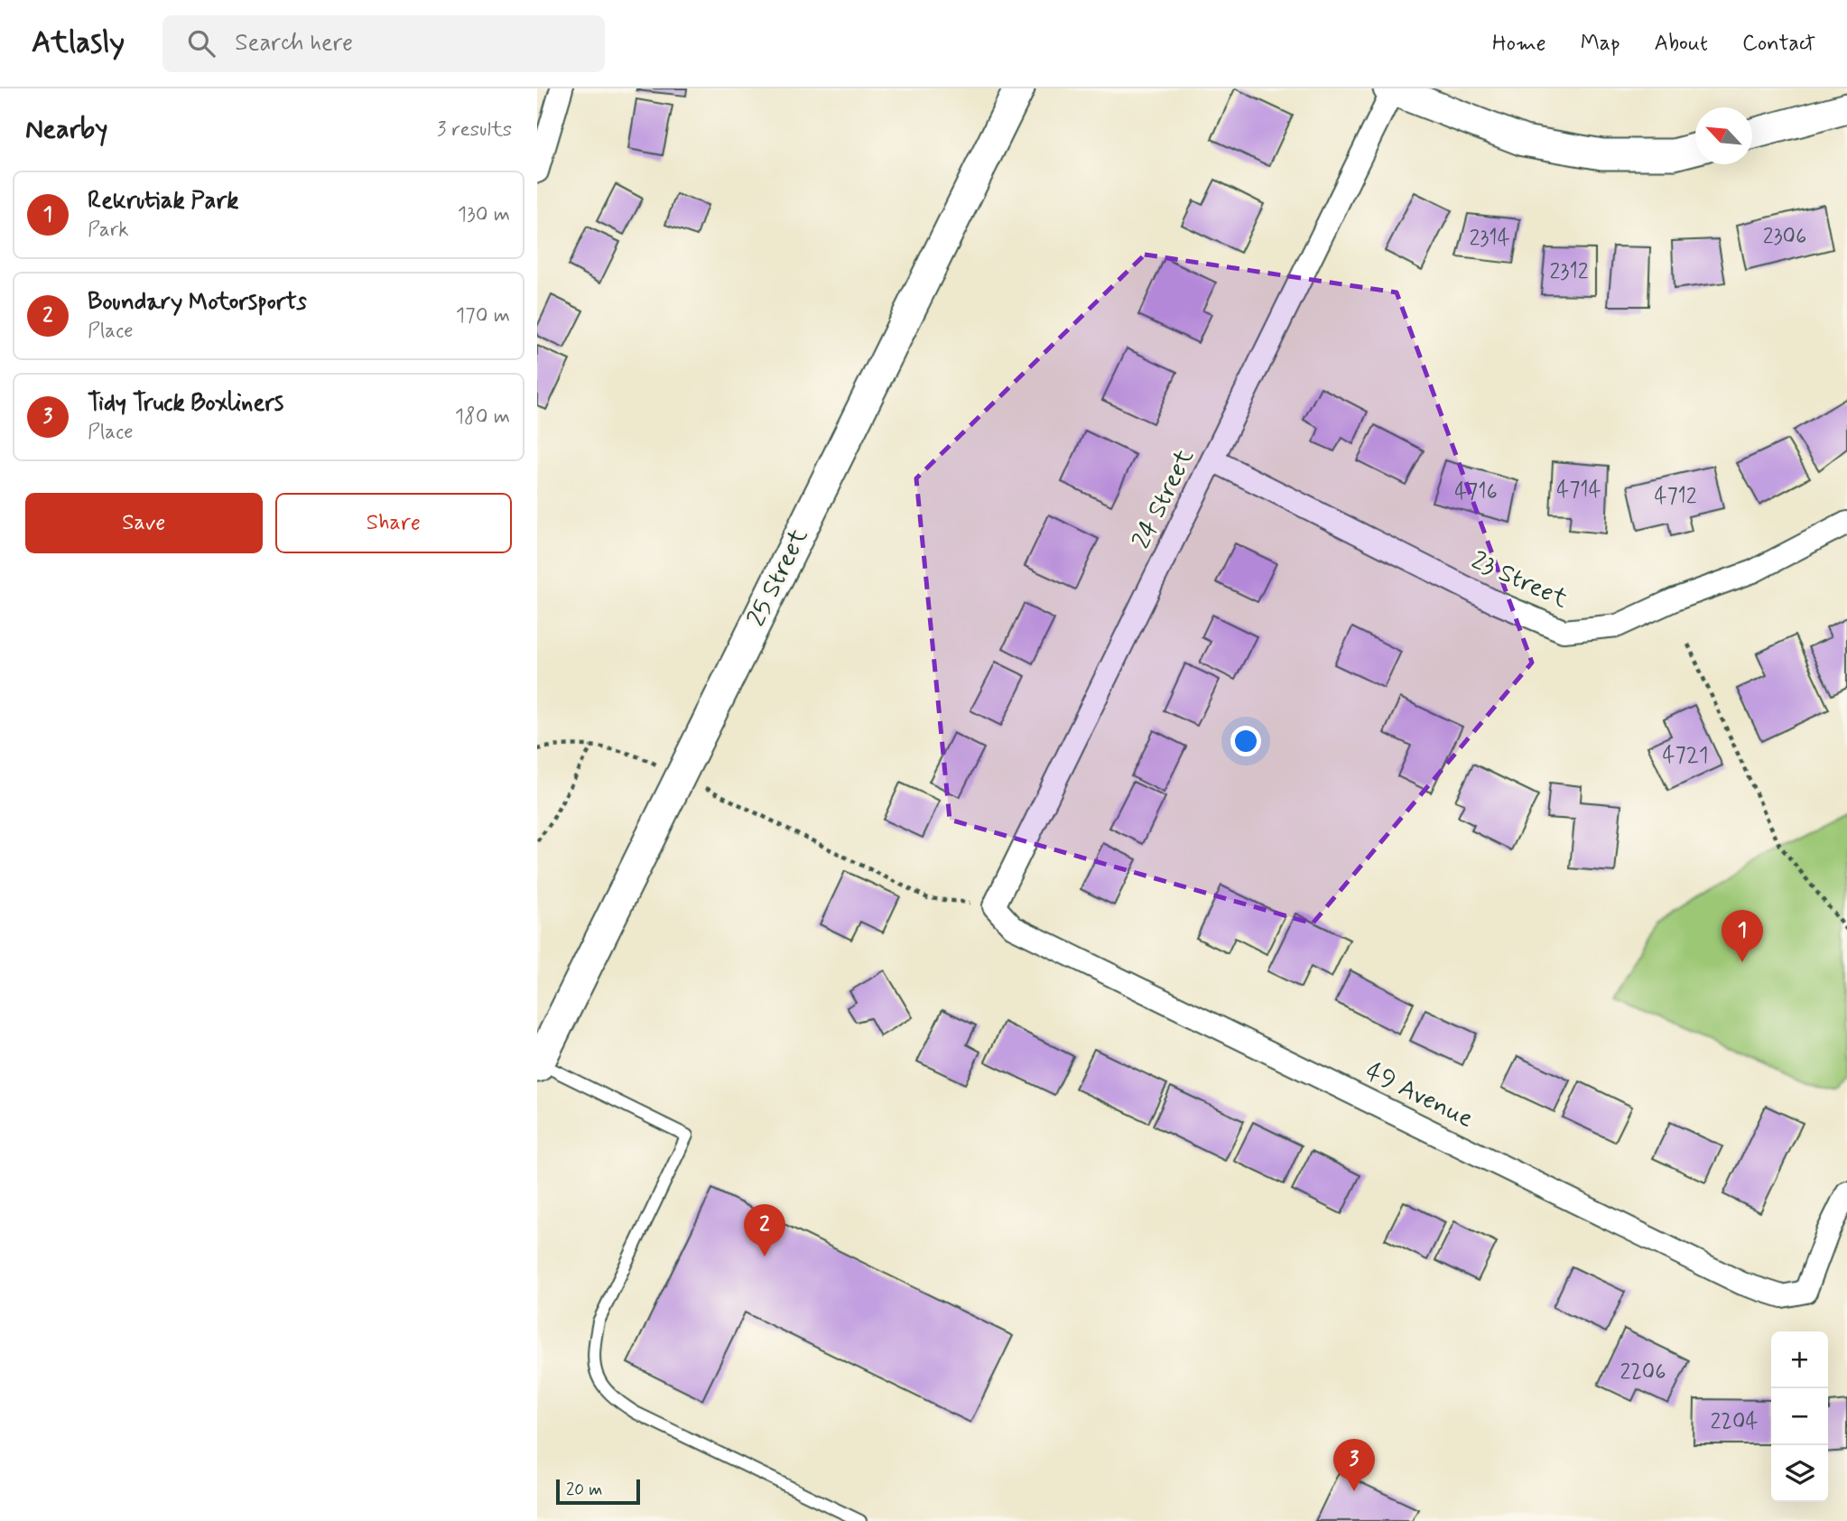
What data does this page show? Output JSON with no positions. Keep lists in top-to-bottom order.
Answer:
{
  "streets": {
    "main road": ["25 Street"],
    "street": ["24 Street", "23 Street", "49 Avenue"]
  },
  "crossings": [
    ["24 Street", "23 Street"],
    ["24 Street", "49 Avenue"]
  ],
  "house_numbers": [
    "2306",
    "2314",
    "2312",
    "4714",
    "4716",
    "4712",
    "4721",
    "2206",
    "2204"
  ],
  "scale_bar": "20 m",
  "north": "top left",
  "page": {
    "header": "Atlasly",
    "search": "Search here",
    "nav": [
      "Home",
      "Map",
      "About",
      "Contact"
    ],
    "heading": ["Nearby", "3 results"],
    "list": [
      {
        "mark": "1",
        "name": "Rekrutiak Park",
        "note": "Park",
        "value": "130 m"
      },
      {
        "mark": "2",
        "name": "Boundary Motorsports",
        "note": "Place",
        "value": "170 m"
      },
      {
        "mark": "3",
        "name": "Tidy Truck Boxliners",
        "note": "Place",
        "value": "180 m"
      }
    ],
    "buttons": ["Save", "Share"],
    "pins": ["1", "2", "3"],
    "map_buttons": ["+", "−"],
    "scale": "20 m"
  }
}
